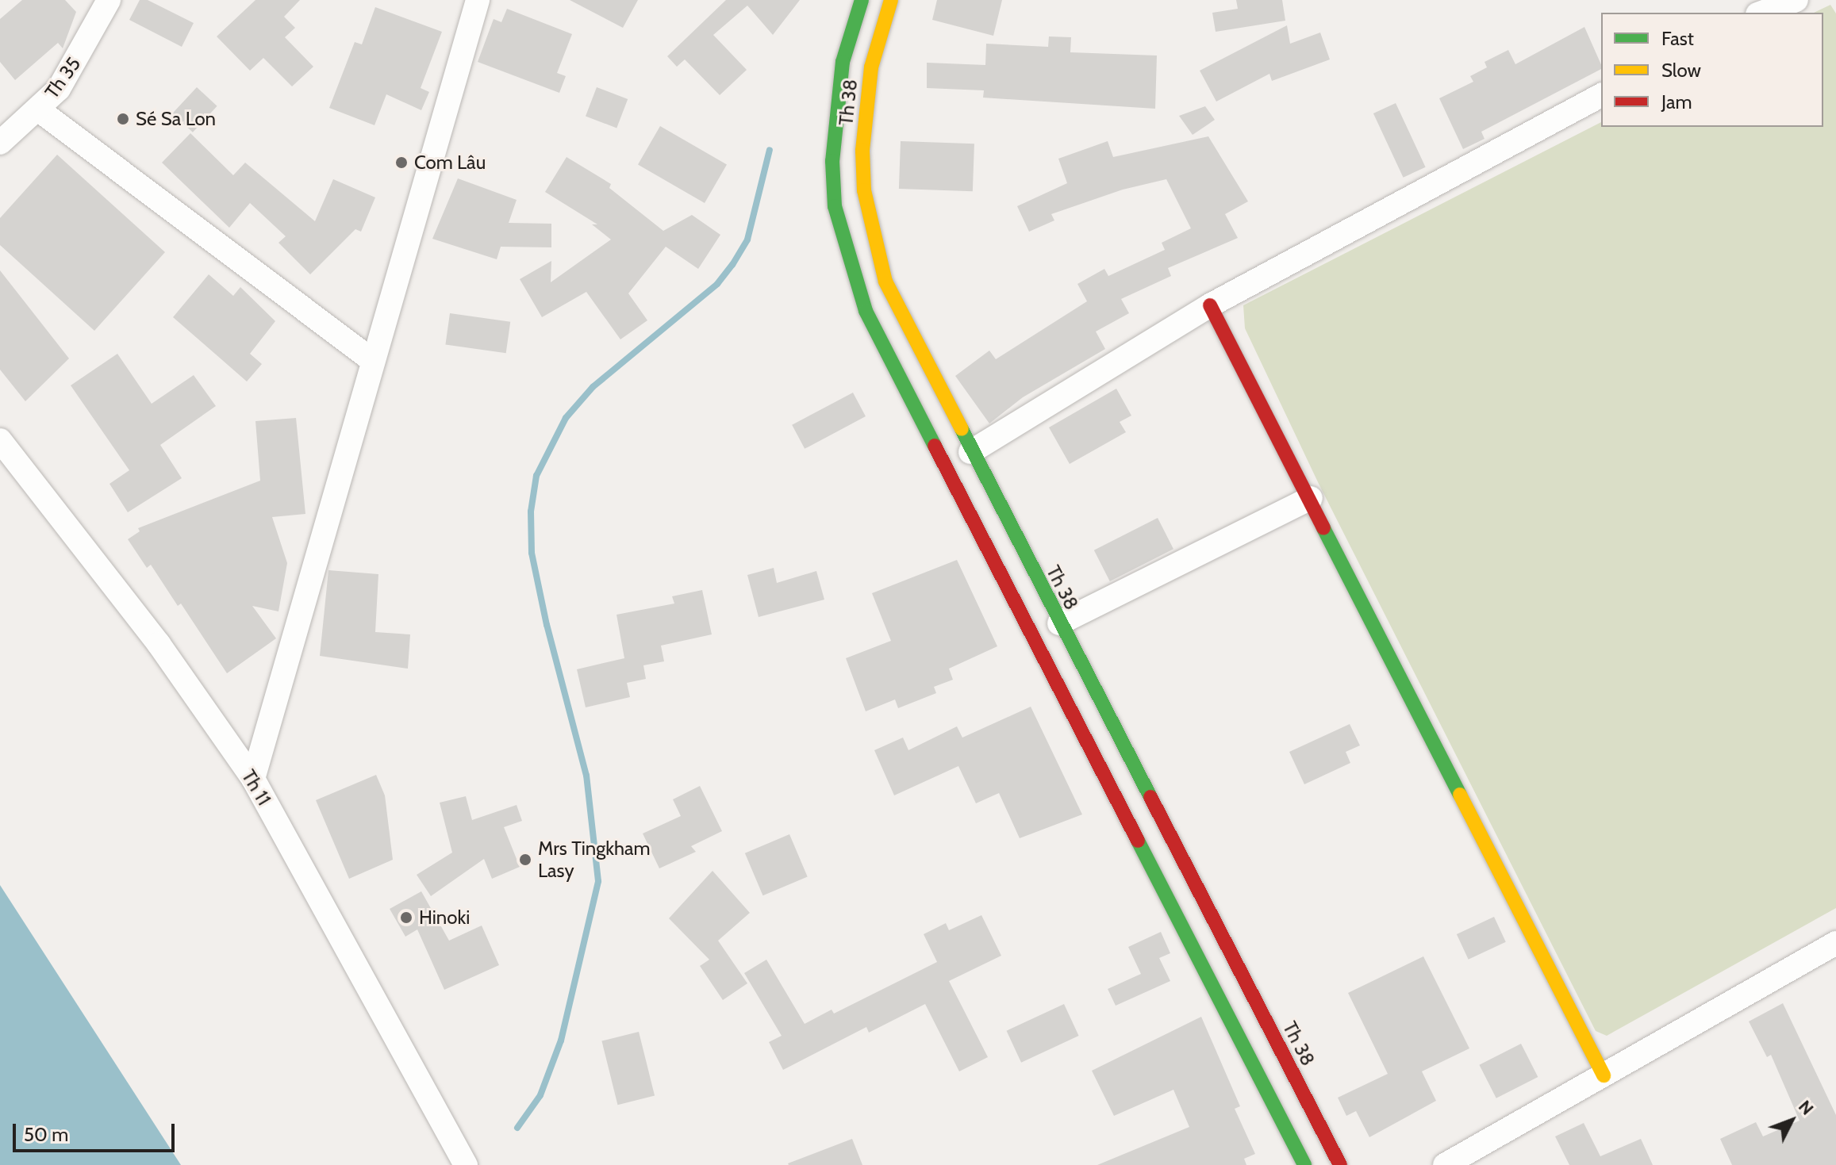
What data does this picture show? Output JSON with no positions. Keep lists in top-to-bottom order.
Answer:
{
  "streets": {
    "street": ["Th 35", "Th 38", "Th 11"]
  },
  "places": [
    "Sé Sa Lon",
    "Com Lâu",
    "Mrs Tingkham Lasy",
    "Hinoki"
  ],
  "legend": ["Fast", "Slow", "Jam"],
  "scale_bar": "50 m",
  "north": "top right"
}
